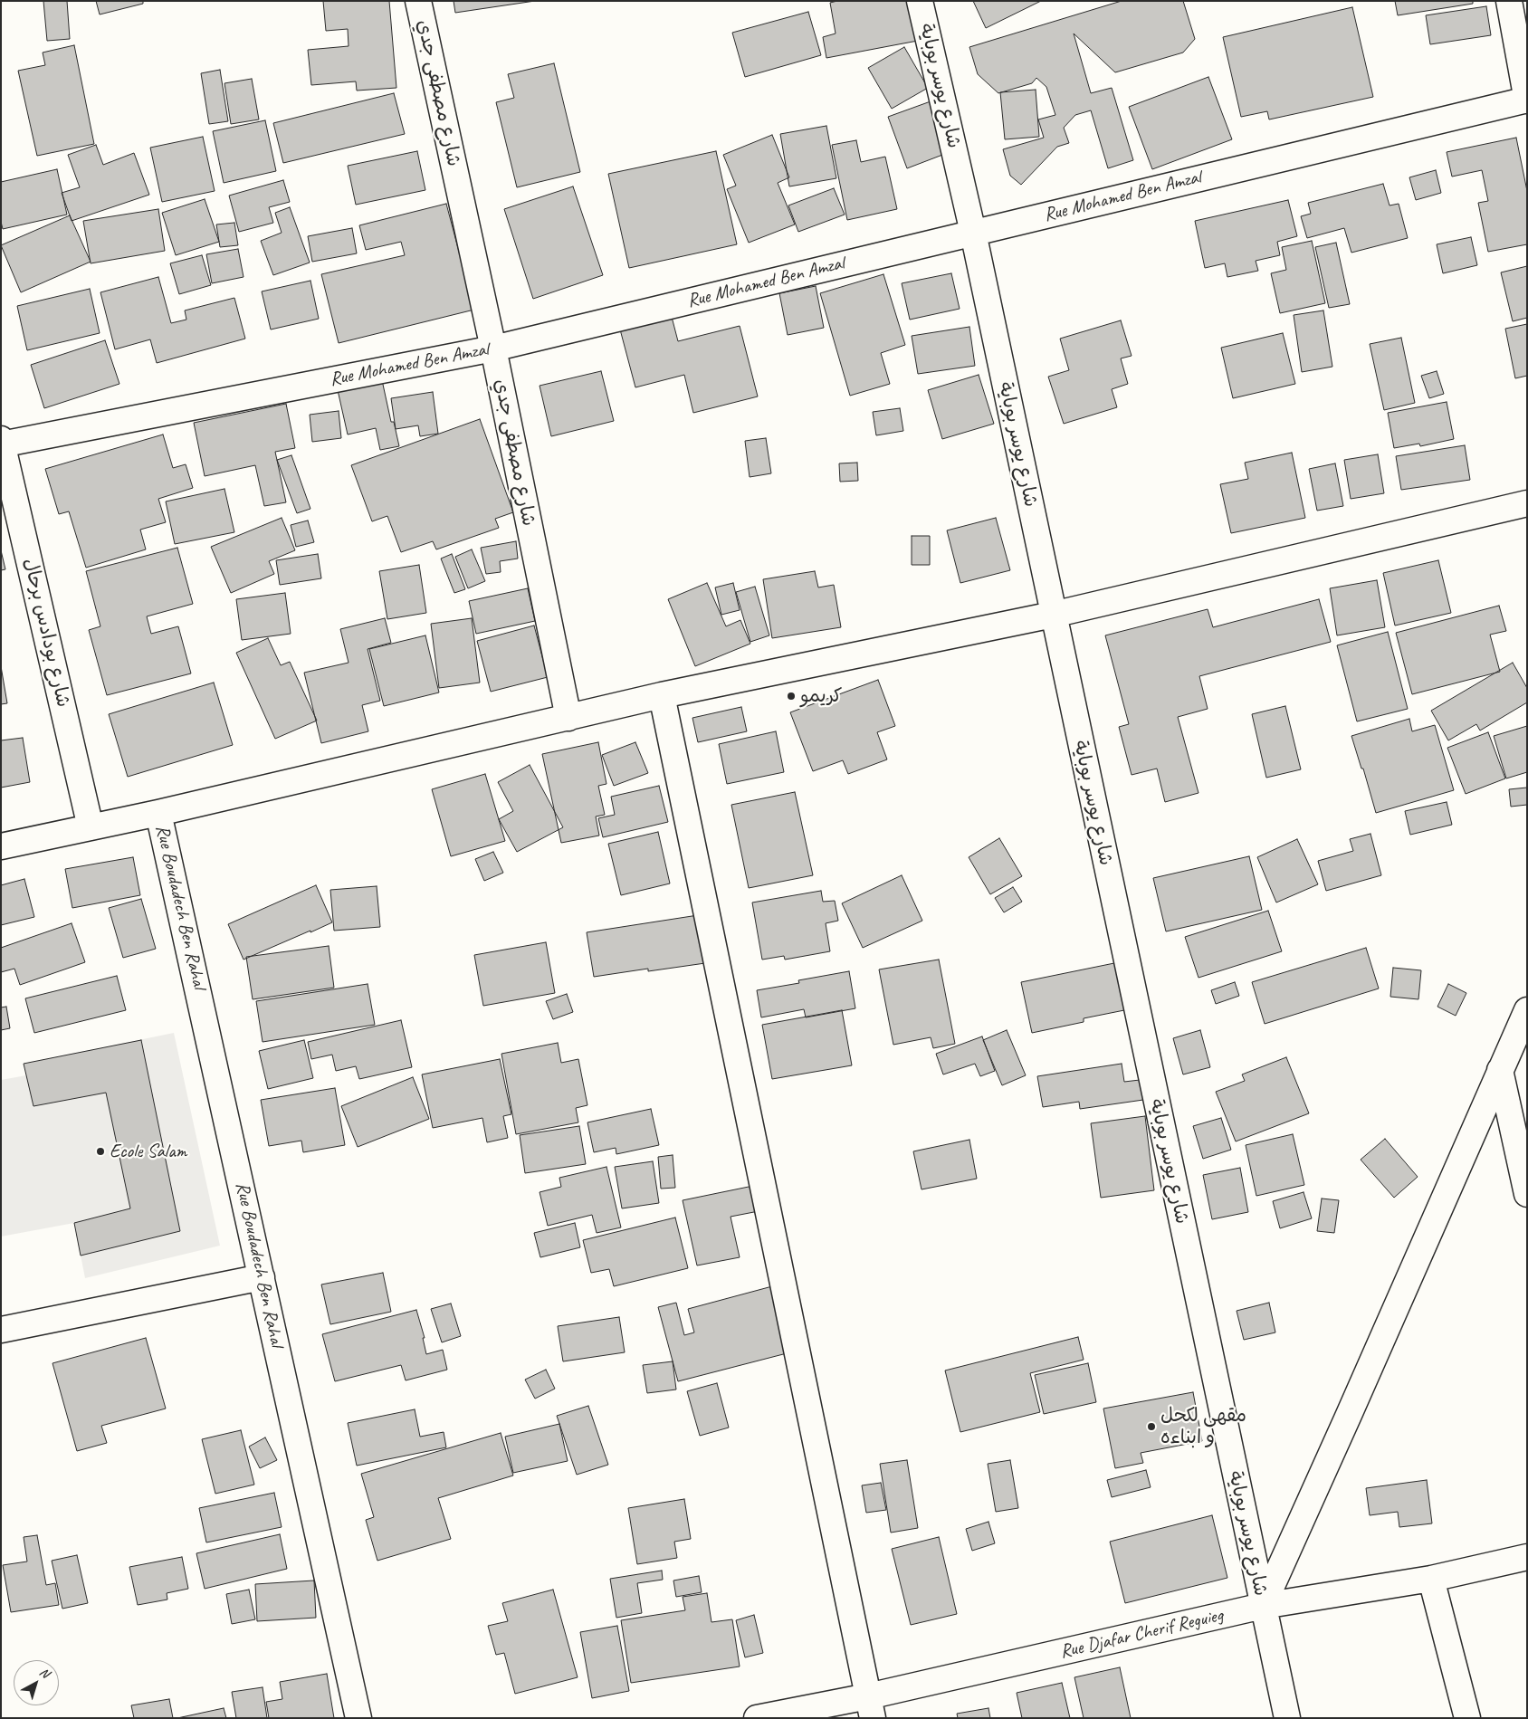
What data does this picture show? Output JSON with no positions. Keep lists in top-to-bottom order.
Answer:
{
  "streets": {
    "street": [
      "شارع يوسر بوباية",
      "شارع مصطفى جدي",
      "Rue Mohamed Ben Amzal",
      "شارع بودادس برحال",
      "Rue Boudadech Ben Rahal",
      "Rue Djafar Cherif Reguieg"
    ]
  },
  "crossings": [
    ["شارع يوسر بوباية", "Rue Mohamed Ben Amzal"],
    ["شارع يوسر بوباية", "Rue Djafar Cherif Reguieg"],
    ["شارع مصطفى جدي", "Rue Mohamed Ben Amzal"],
    ["Rue Mohamed Ben Amzal", "شارع بودادس برحال"]
  ],
  "places": ["كريمو", "Ecole Salam", "مقهى لكحل و ابناءه"],
  "north": "top right"
}
